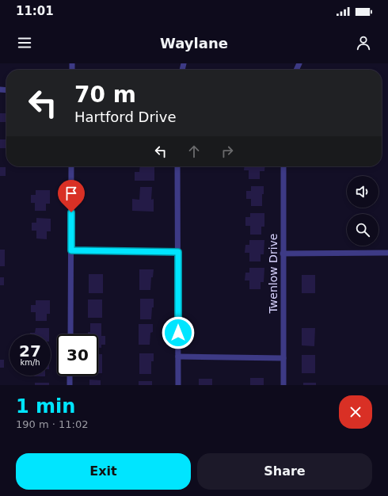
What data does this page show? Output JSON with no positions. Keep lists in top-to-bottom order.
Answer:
{
  "streets": {
    "street": ["Twenlow Drive"]
  },
  "page": {
    "status": "11:01",
    "header": "Waylane",
    "turn": ["70 m", "Hartford Drive"],
    "speed": "27 km/h",
    "limit": "30",
    "heading": ["1 min", "190 m · 11:02"],
    "buttons": ["Exit", "Share"]
  }
}
